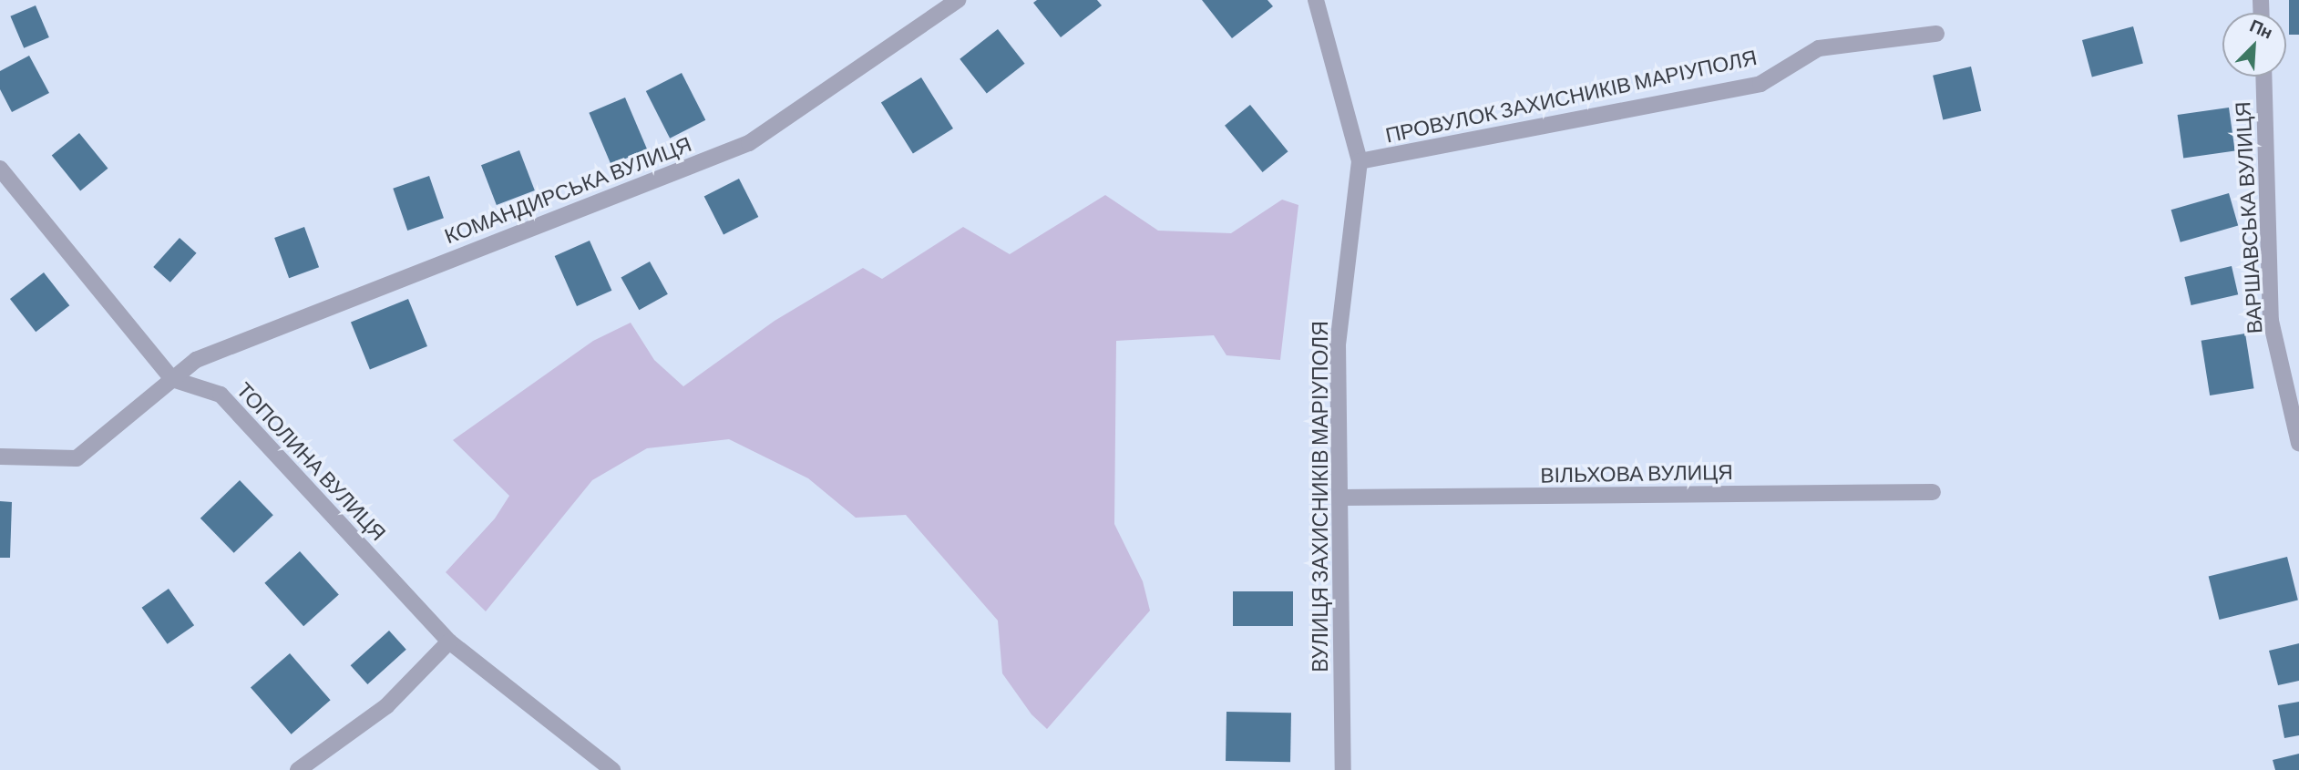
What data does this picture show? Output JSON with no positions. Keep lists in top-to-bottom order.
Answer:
{
  "streets": {
    "street": [
      "ПРОВУЛОК ЗАХИСНИКІВ МАРІУПОЛЯ",
      "КОМАНДИРСЬКА ВУЛИЦЯ",
      "ВАРШАВСЬКА ВУЛИЦЯ",
      "ТОПОЛИНА ВУЛИЦЯ",
      "ВІЛЬХОВА ВУЛИЦЯ",
      "ВУЛИЦЯ ЗАХИСНИКІВ МАРІУПОЛЯ"
    ]
  },
  "crossings": [
    ["ПРОВУЛОК ЗАХИСНИКІВ МАРІУПОЛЯ", "ВУЛИЦЯ ЗАХИСНИКІВ МАРІУПОЛЯ"],
    ["КОМАНДИРСЬКА ВУЛИЦЯ", "ТОПОЛИНА ВУЛИЦЯ"],
    ["ВІЛЬХОВА ВУЛИЦЯ", "ВУЛИЦЯ ЗАХИСНИКІВ МАРІУПОЛЯ"]
  ],
  "north": "top right"
}
